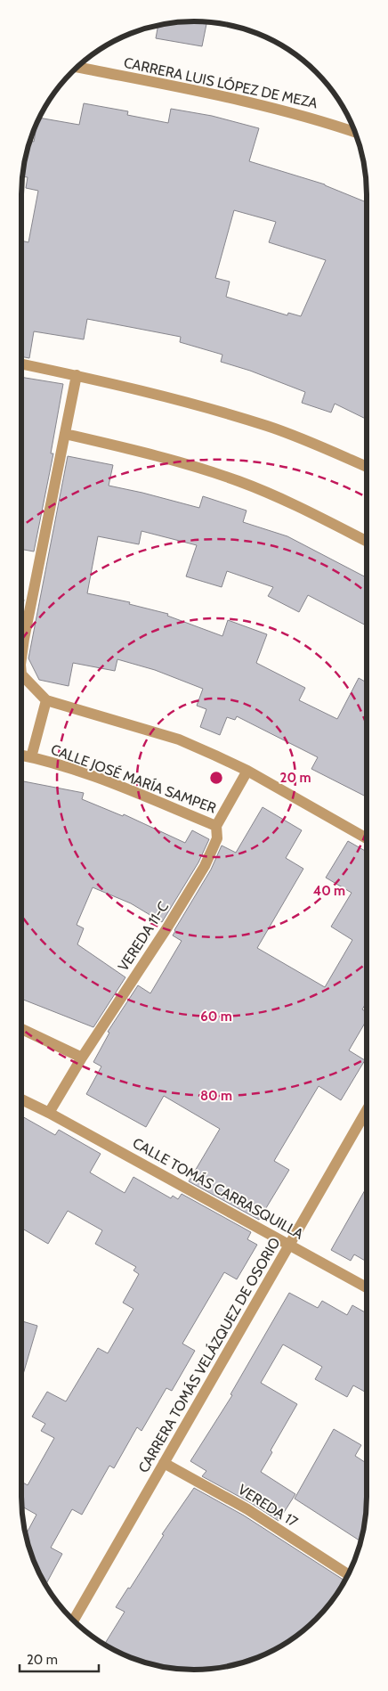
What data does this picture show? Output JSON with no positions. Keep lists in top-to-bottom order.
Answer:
{
  "streets": {
    "street": [
      "CARRERA LUIS LÓPEZ DE MEZA",
      "CALLE JOSÉ MARÍA SAMPER",
      "VEREDA 11-C",
      "CALLE TOMÁS CARRASQUILLA",
      "CARRERA TOMÁS VELÁZQUEZ DE OSORIO",
      "VEREDA 17"
    ]
  },
  "crossings": [
    ["CALLE JOSÉ MARÍA SAMPER", "VEREDA 11-C"],
    ["CALLE TOMÁS CARRASQUILLA", "CARRERA TOMÁS VELÁZQUEZ DE OSORIO"],
    ["CARRERA TOMÁS VELÁZQUEZ DE OSORIO", "VEREDA 17"]
  ],
  "scale_bar": "20 m",
  "rings": [
    "20 m",
    "40 m",
    "60 m",
    "80 m"
  ]
}
